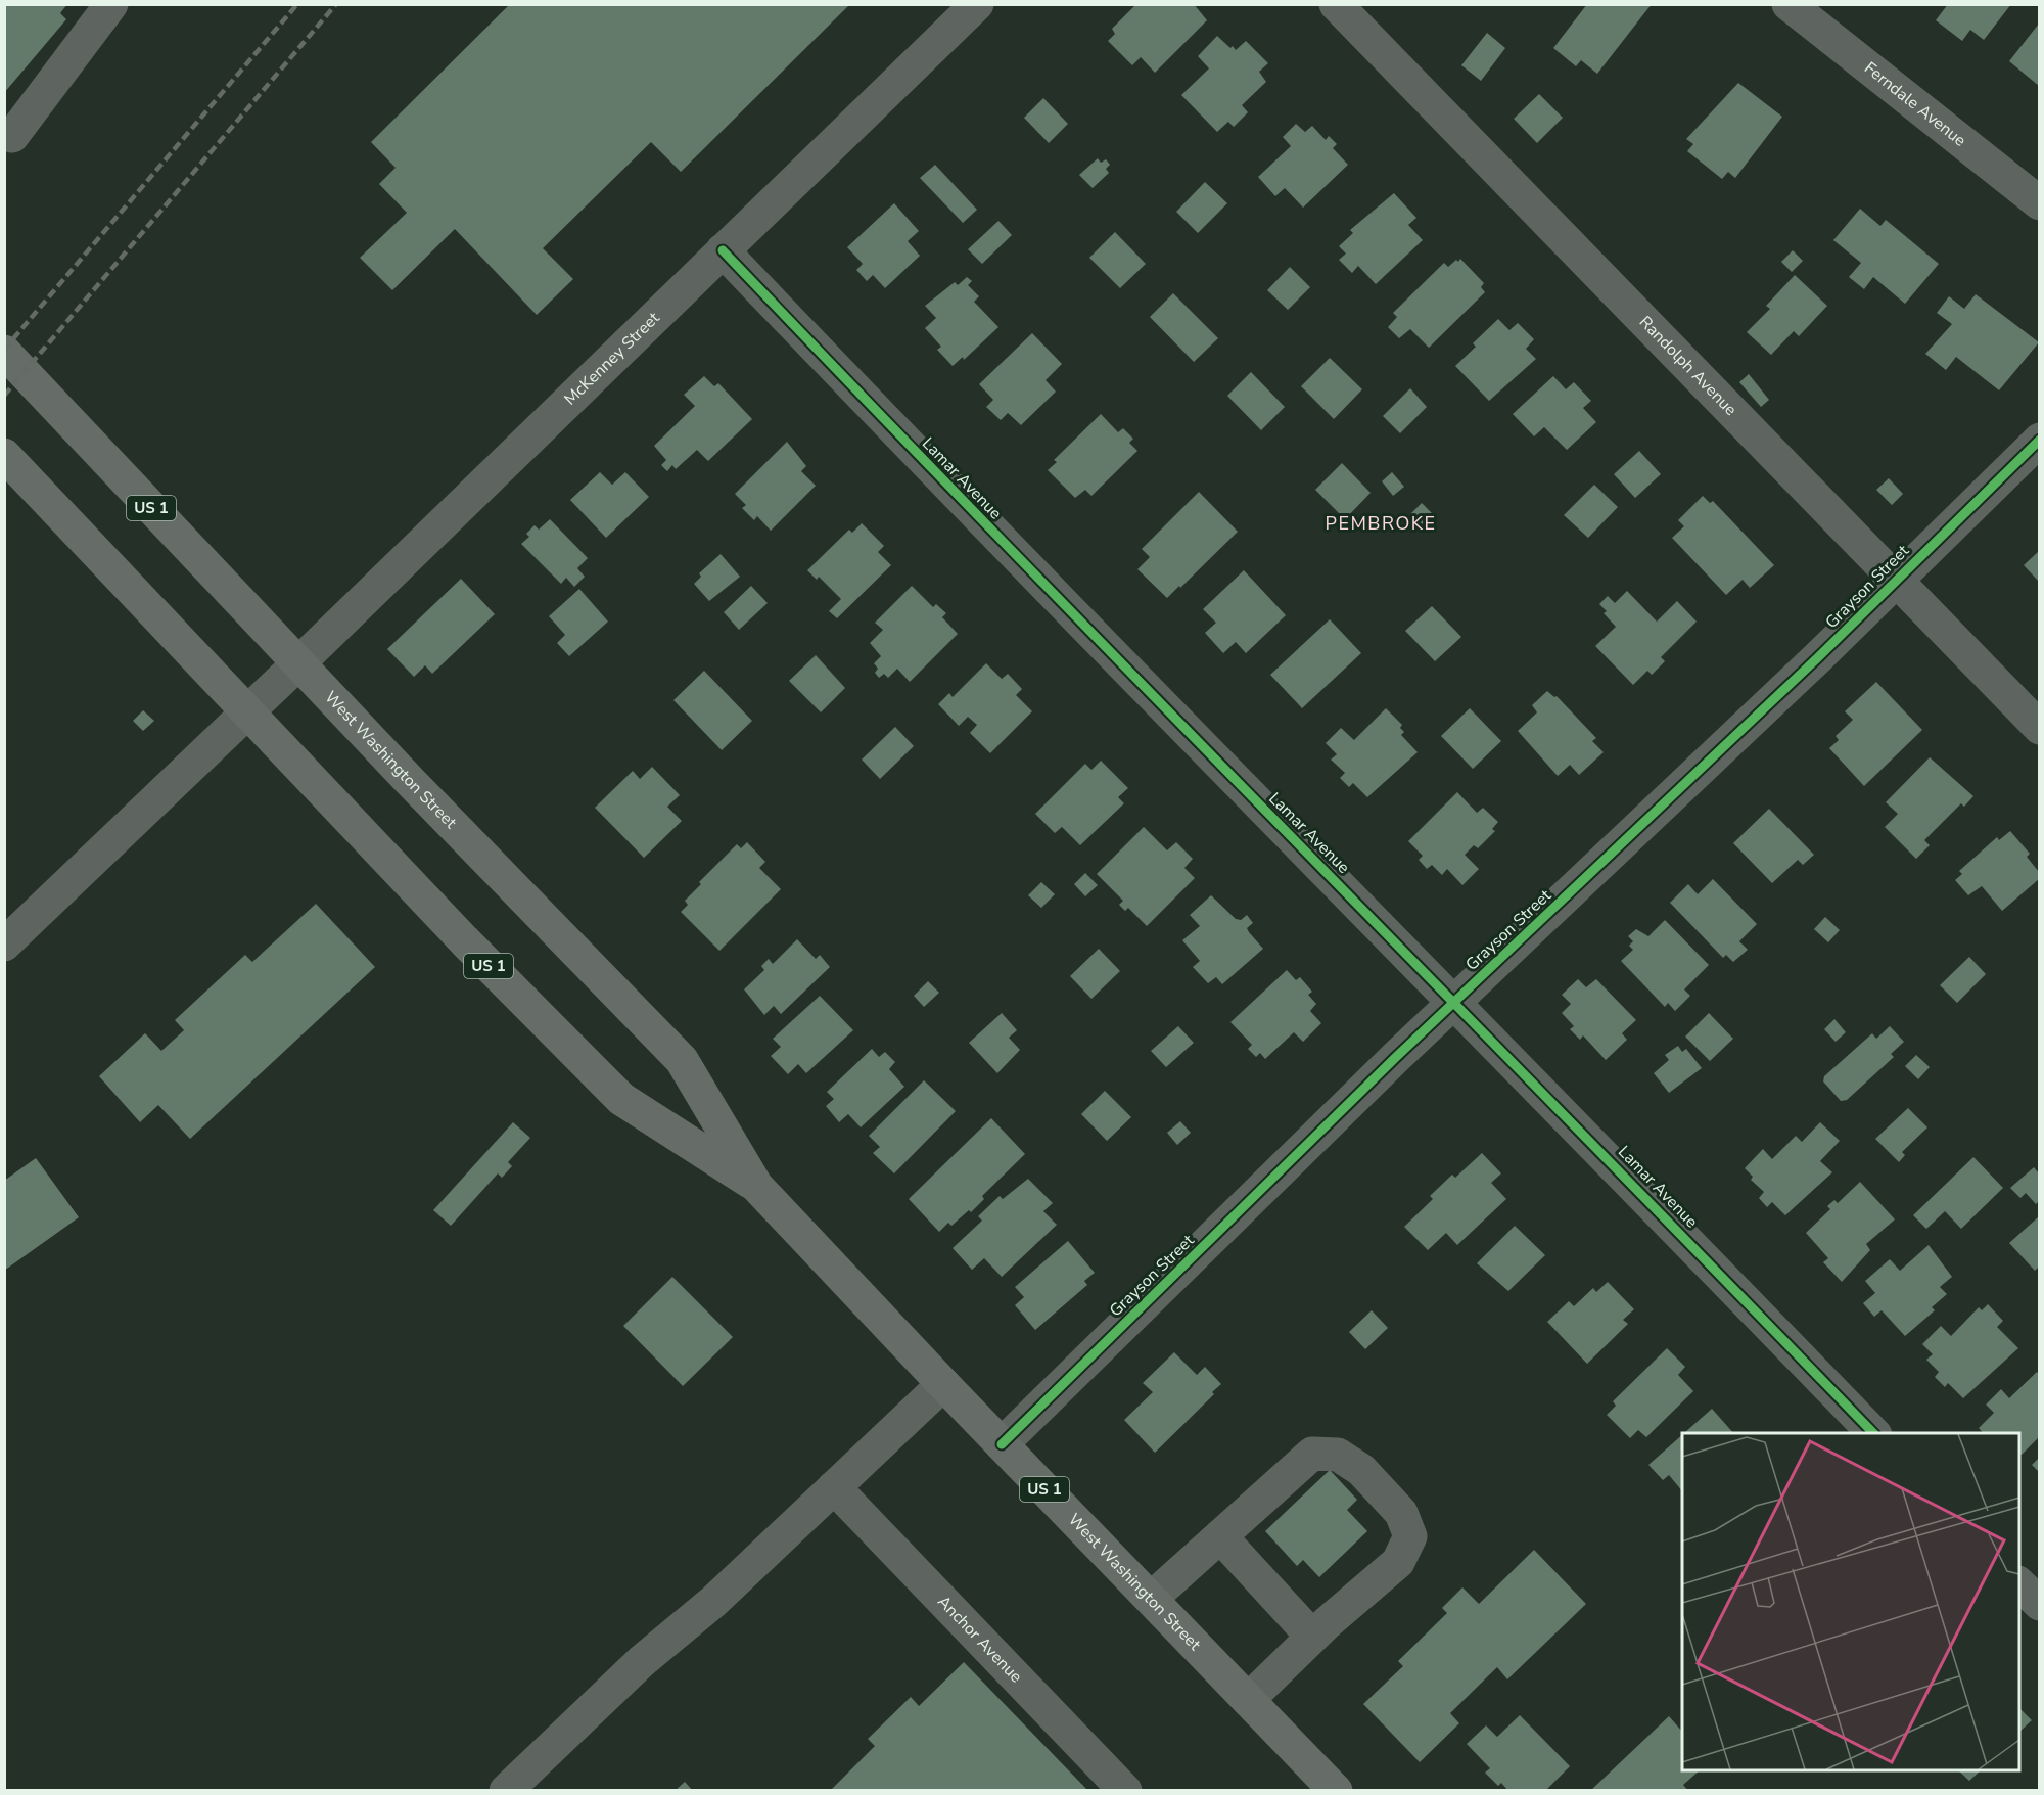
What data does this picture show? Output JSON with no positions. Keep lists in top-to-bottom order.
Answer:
{
  "streets": {
    "main road": ["US 1", "West Washington Street"],
    "street": [
      "Ferndale Avenue",
      "McKenney Street",
      "Randolph Avenue",
      "Lamar Avenue",
      "Grayson Street",
      "Anchor Avenue"
    ]
  },
  "crossings": [
    ["McKenney Street", "Lamar Avenue"],
    ["McKenney Street", "West Washington Street"],
    ["Randolph Avenue", "Grayson Street"],
    ["Lamar Avenue", "Grayson Street"],
    ["Grayson Street", "West Washington Street"]
  ],
  "districts": ["PEMBROKE"]
}
